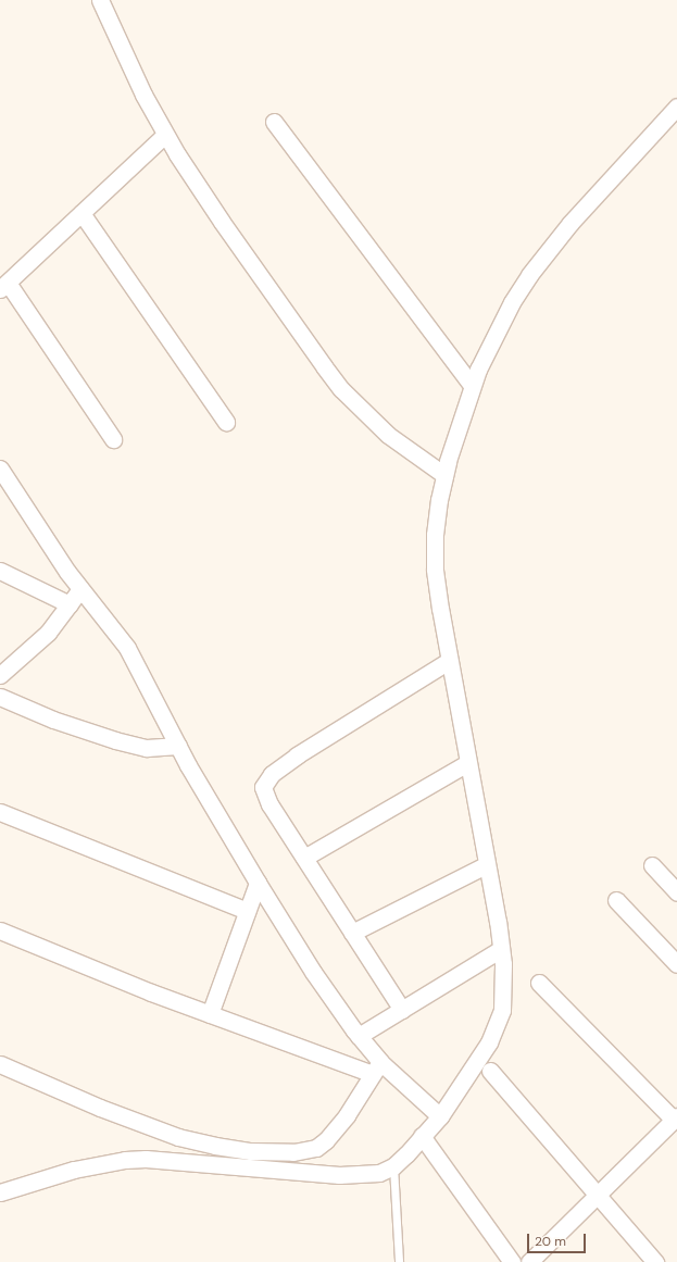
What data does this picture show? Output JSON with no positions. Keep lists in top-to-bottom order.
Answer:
{
  "scale_bar": "20 m"
}
